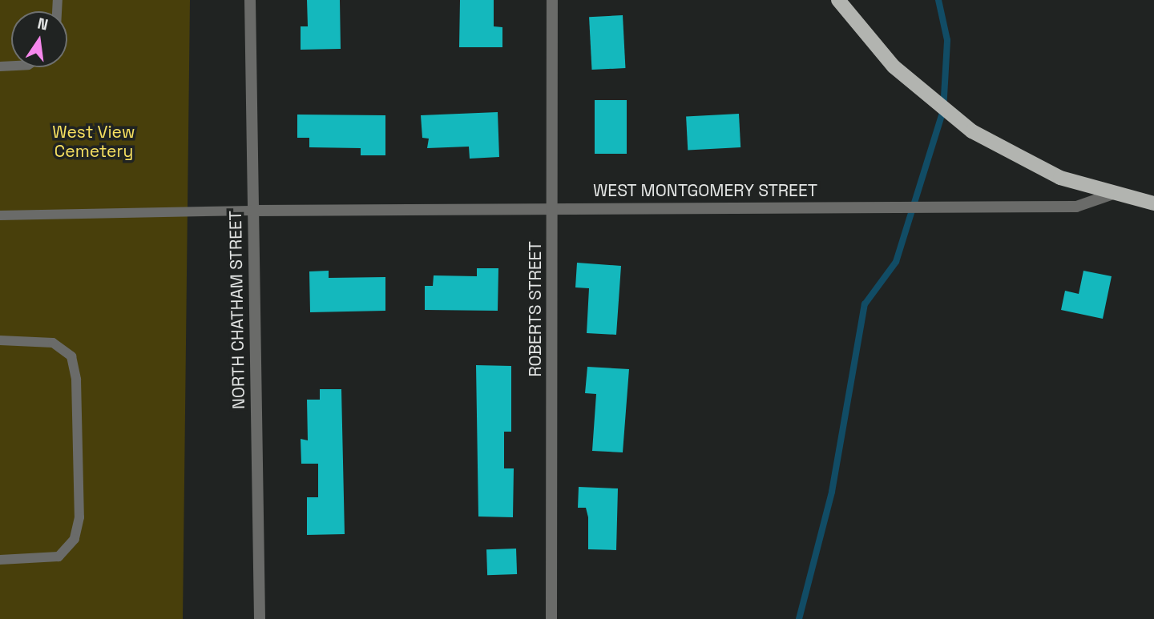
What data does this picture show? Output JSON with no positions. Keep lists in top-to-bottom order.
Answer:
{
  "streets": {
    "street": ["WEST MONTGOMERY STREET", "ROBERTS STREET", "NORTH CHATHAM STREET"]
  },
  "crossings": [
    ["WEST MONTGOMERY STREET", "ROBERTS STREET"],
    ["WEST MONTGOMERY STREET", "NORTH CHATHAM STREET"]
  ],
  "parks": ["West View Cemetery"],
  "north": "top"
}
